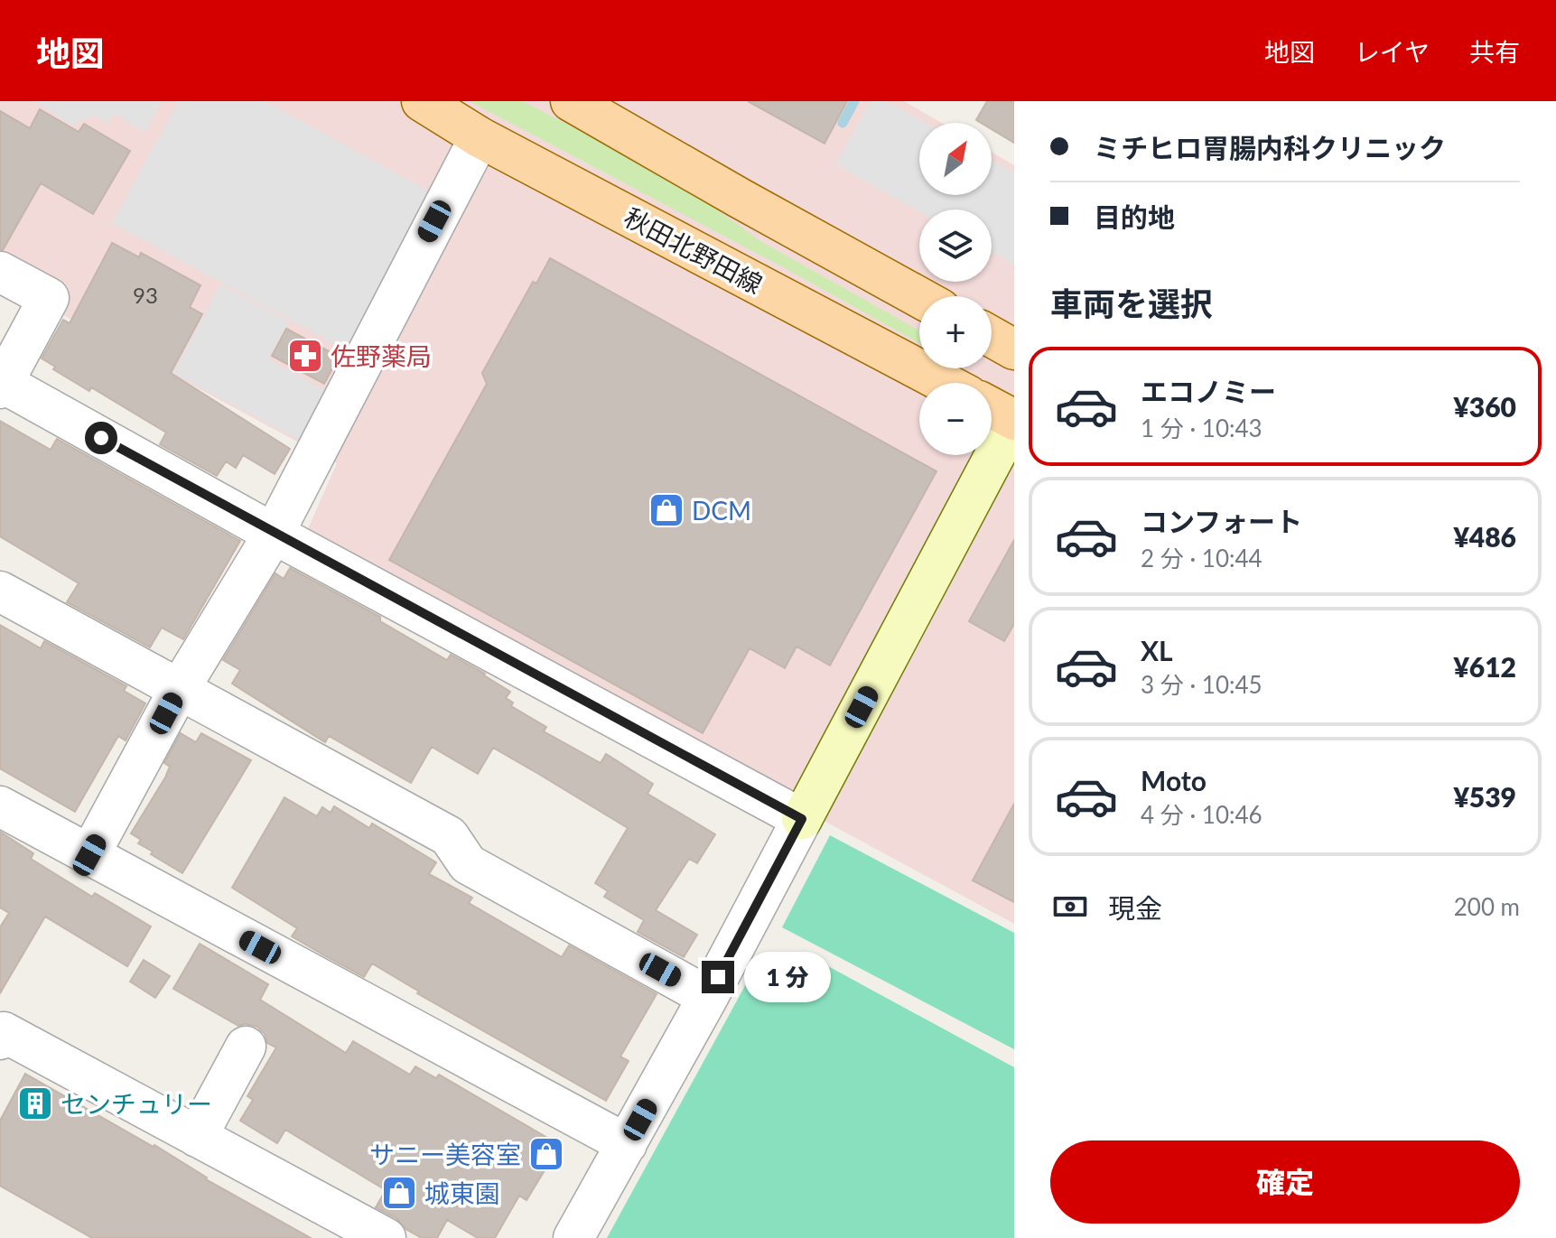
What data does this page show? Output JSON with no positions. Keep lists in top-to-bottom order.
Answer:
{
  "streets": {
    "main road": ["秋田北野田線"]
  },
  "places": {
    "pharmacy": ["佐野薬局"],
    "shop": ["DCM", "サニー美容室", "城東園"],
    "building": ["センチュリー"]
  },
  "house_numbers": ["93"],
  "north": "top right",
  "page": {
    "header": "地図",
    "nav": ["地図", "レイヤ", "共有"],
    "banner": ["ミチヒロ胃腸内科クリニック", "目的地"],
    "map_buttons": ["+", "−"],
    "heading": "車両を選択",
    "list": [
      {
        "name": "エコノミー",
        "note": "1 分 · 10:43",
        "value": "¥360"
      },
      {
        "name": "コンフォート",
        "note": "2 分 · 10:44",
        "value": "¥486"
      },
      {
        "name": "XL",
        "note": "3 分 · 10:45",
        "value": "¥612"
      },
      {
        "name": "Moto",
        "note": "4 分 · 10:46",
        "value": "¥539"
      }
    ],
    "pay": ["現金", "200 m"],
    "bubble": "1 分",
    "buttons": "確定"
  }
}
